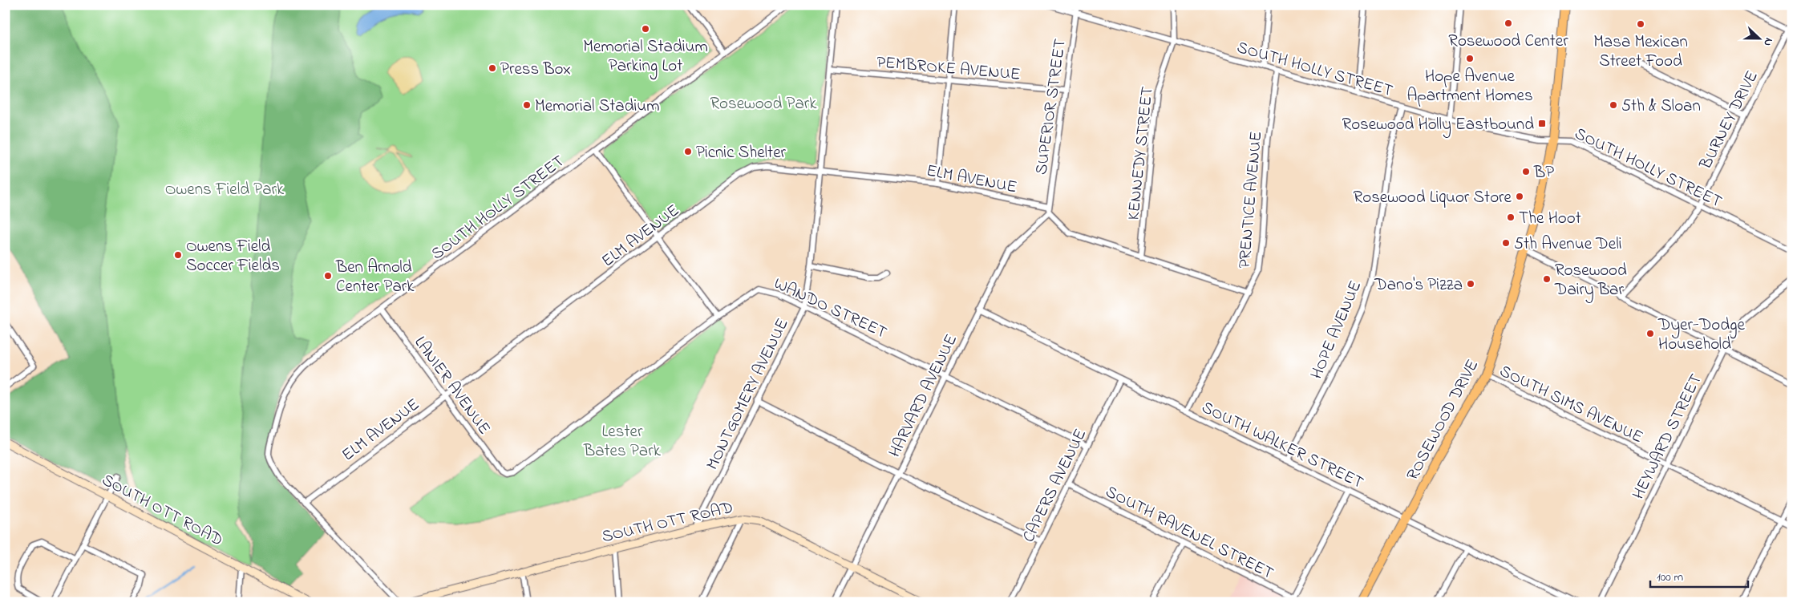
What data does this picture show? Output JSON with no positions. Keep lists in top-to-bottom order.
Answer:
{
  "streets": {
    "main road": ["ROSEWOOD DRIVE"],
    "street": [
      "PEMBROKE AVENUE",
      "SOUTH HOLLY STREET",
      "SUPERIOR STREET",
      "BURNEY DRIVE",
      "KENNEDY STREET",
      "ELM AVENUE",
      "PRENTICE AVENUE",
      "WANDO STREET",
      "HOPE AVENUE",
      "LANIER AVENUE",
      "MONTGOMERY AVENUE",
      "HARVARD AVENUE",
      "SOUTH SIMS AVENUE",
      "HEYWARD STREET",
      "SOUTH WALKER STREET",
      "CAPERS AVENUE",
      "SOUTH OTT ROAD",
      "SOUTH RAVENEL STREET"
    ]
  },
  "crossings": [
    ["PEMBROKE AVENUE", "SUPERIOR STREET"],
    ["PEMBROKE AVENUE", "MONTGOMERY AVENUE"],
    ["SOUTH HOLLY STREET", "SUPERIOR STREET"],
    ["SOUTH HOLLY STREET", "BURNEY DRIVE"],
    ["SOUTH HOLLY STREET", "KENNEDY STREET"],
    ["SOUTH HOLLY STREET", "ELM AVENUE"],
    ["SOUTH HOLLY STREET", "PRENTICE AVENUE"],
    ["SOUTH HOLLY STREET", "HOPE AVENUE"],
    ["SOUTH HOLLY STREET", "LANIER AVENUE"],
    ["SOUTH HOLLY STREET", "ROSEWOOD DRIVE"],
    ["SUPERIOR STREET", "ELM AVENUE"],
    ["SUPERIOR STREET", "HARVARD AVENUE"],
    ["ELM AVENUE", "LANIER AVENUE"],
    ["ELM AVENUE", "MONTGOMERY AVENUE"],
    ["ELM AVENUE", "HARVARD AVENUE"],
    ["PRENTICE AVENUE", "SOUTH WALKER STREET"],
    ["WANDO STREET", "LANIER AVENUE"],
    ["WANDO STREET", "MONTGOMERY AVENUE"],
    ["WANDO STREET", "HARVARD AVENUE"],
    ["WANDO STREET", "CAPERS AVENUE"],
    ["HOPE AVENUE", "SOUTH WALKER STREET"],
    ["MONTGOMERY AVENUE", "SOUTH OTT ROAD"],
    ["HARVARD AVENUE", "SOUTH WALKER STREET"],
    ["HARVARD AVENUE", "SOUTH OTT ROAD"],
    ["SOUTH SIMS AVENUE", "ROSEWOOD DRIVE"],
    ["SOUTH SIMS AVENUE", "HEYWARD STREET"],
    ["ROSEWOOD DRIVE", "SOUTH WALKER STREET"],
    ["SOUTH WALKER STREET", "CAPERS AVENUE"],
    ["CAPERS AVENUE", "SOUTH RAVENEL STREET"]
  ],
  "parks": ["Rosewood Park", "Owens Field Park", "Lester Bates Park"],
  "places": {
    "other": [
      "Rosewood Center",
      "Masa Mexican Street Food",
      "Memorial Stadium Parking Lot",
      "Hope Avenue Apartment Homes",
      "Press Box",
      "Memorial Stadium",
      "5th & Sloan",
      "Picnic Shelter",
      "BP",
      "Rosewood Liquor Store",
      "The Hoot",
      "5th Avenue Deli",
      "Owens Field Soccer Fields",
      "Ben Arnold Center Park",
      "Rosewood Dairy Bar",
      "Dano's Pizza",
      "Dyer-Dodge Household"
    ],
    "transit": ["Rosewood Holly Eastbound"]
  },
  "scale_bar": "100 m",
  "north": "right"
}
